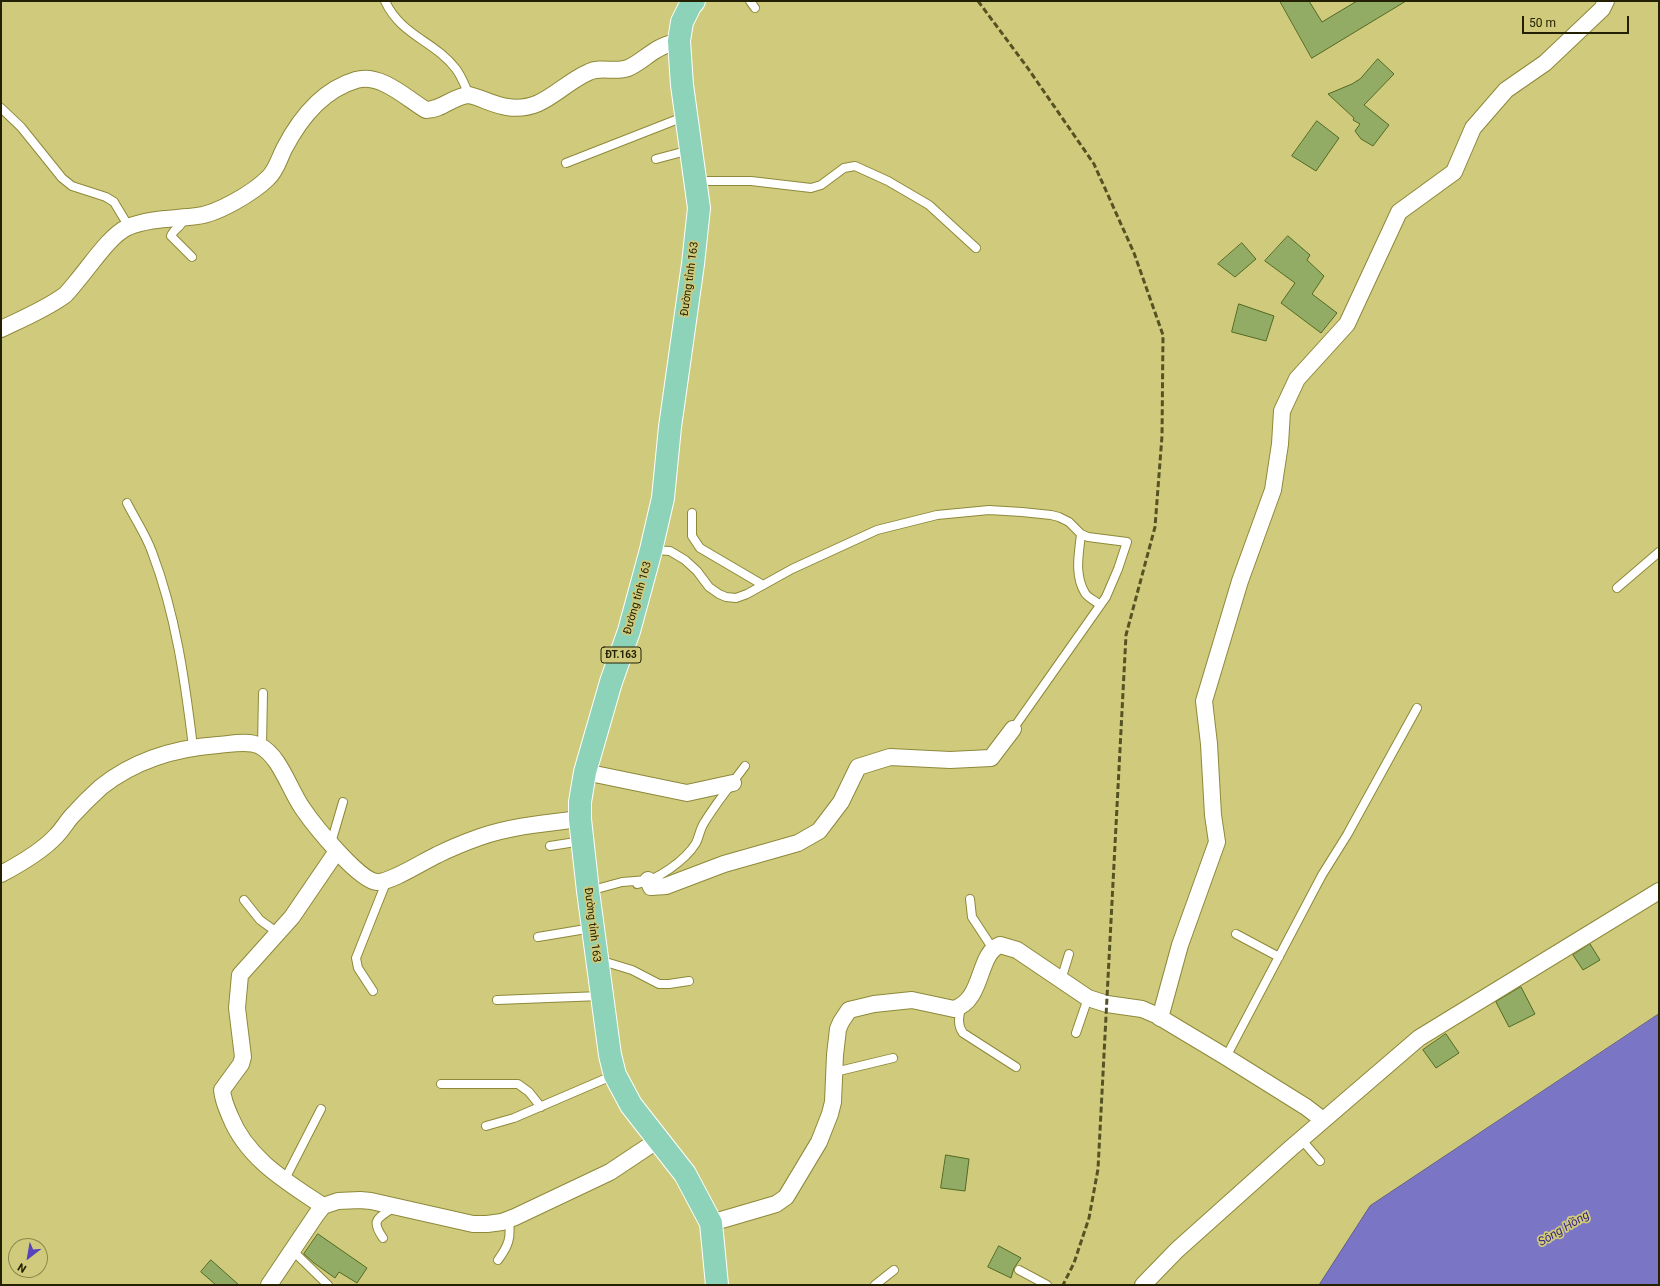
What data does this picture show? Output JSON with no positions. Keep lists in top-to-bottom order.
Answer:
{
  "streets": {
    "main road": ["Đường tỉnh 163", "ĐT.163"]
  },
  "water": ["Sông Hồng"],
  "scale_bar": "50 m",
  "north": "bottom left"
}
